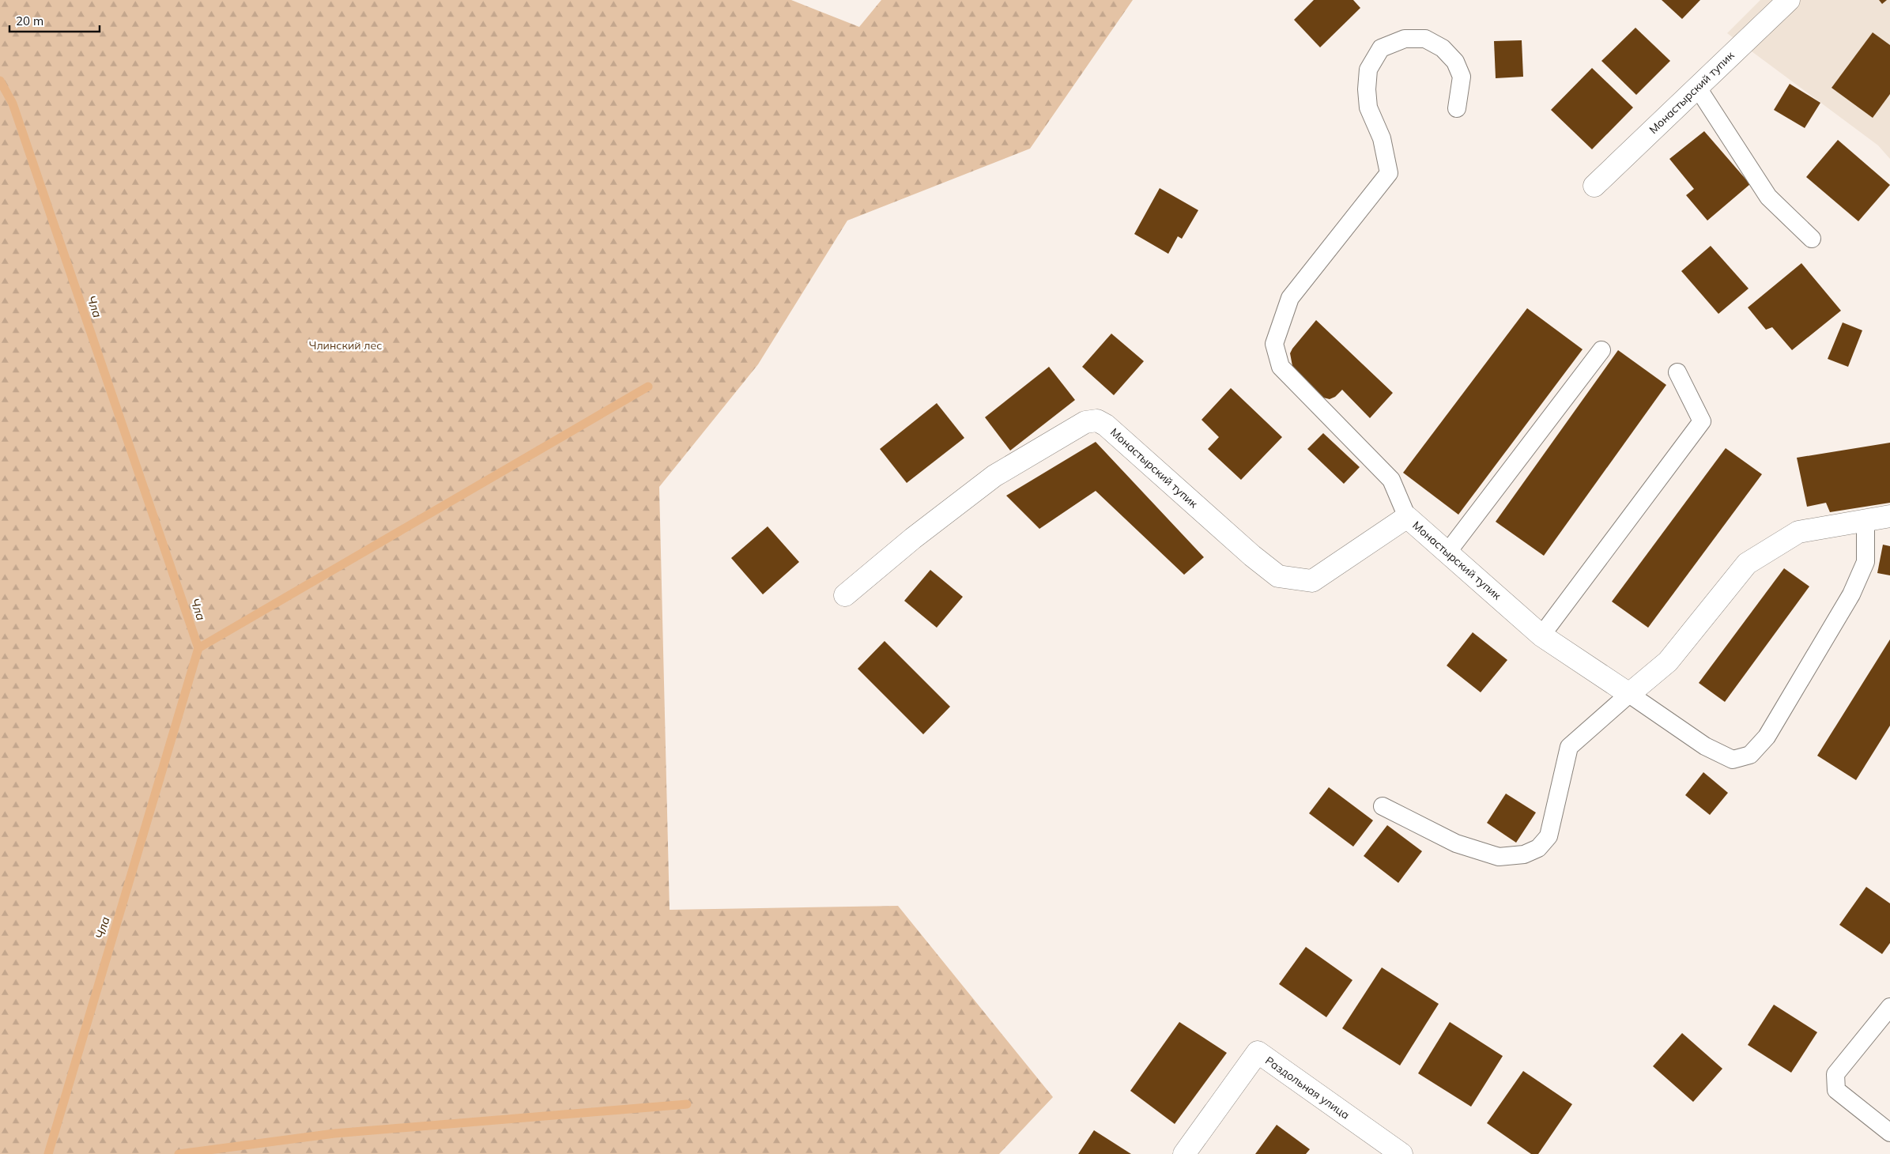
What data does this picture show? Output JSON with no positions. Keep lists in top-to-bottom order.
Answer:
{
  "streets": {
    "street": ["Монастырский тупик", "Раздольная улица"]
  },
  "water": ["Чла"],
  "parks": ["Члинский лес"],
  "scale_bar": "20 m"
}
